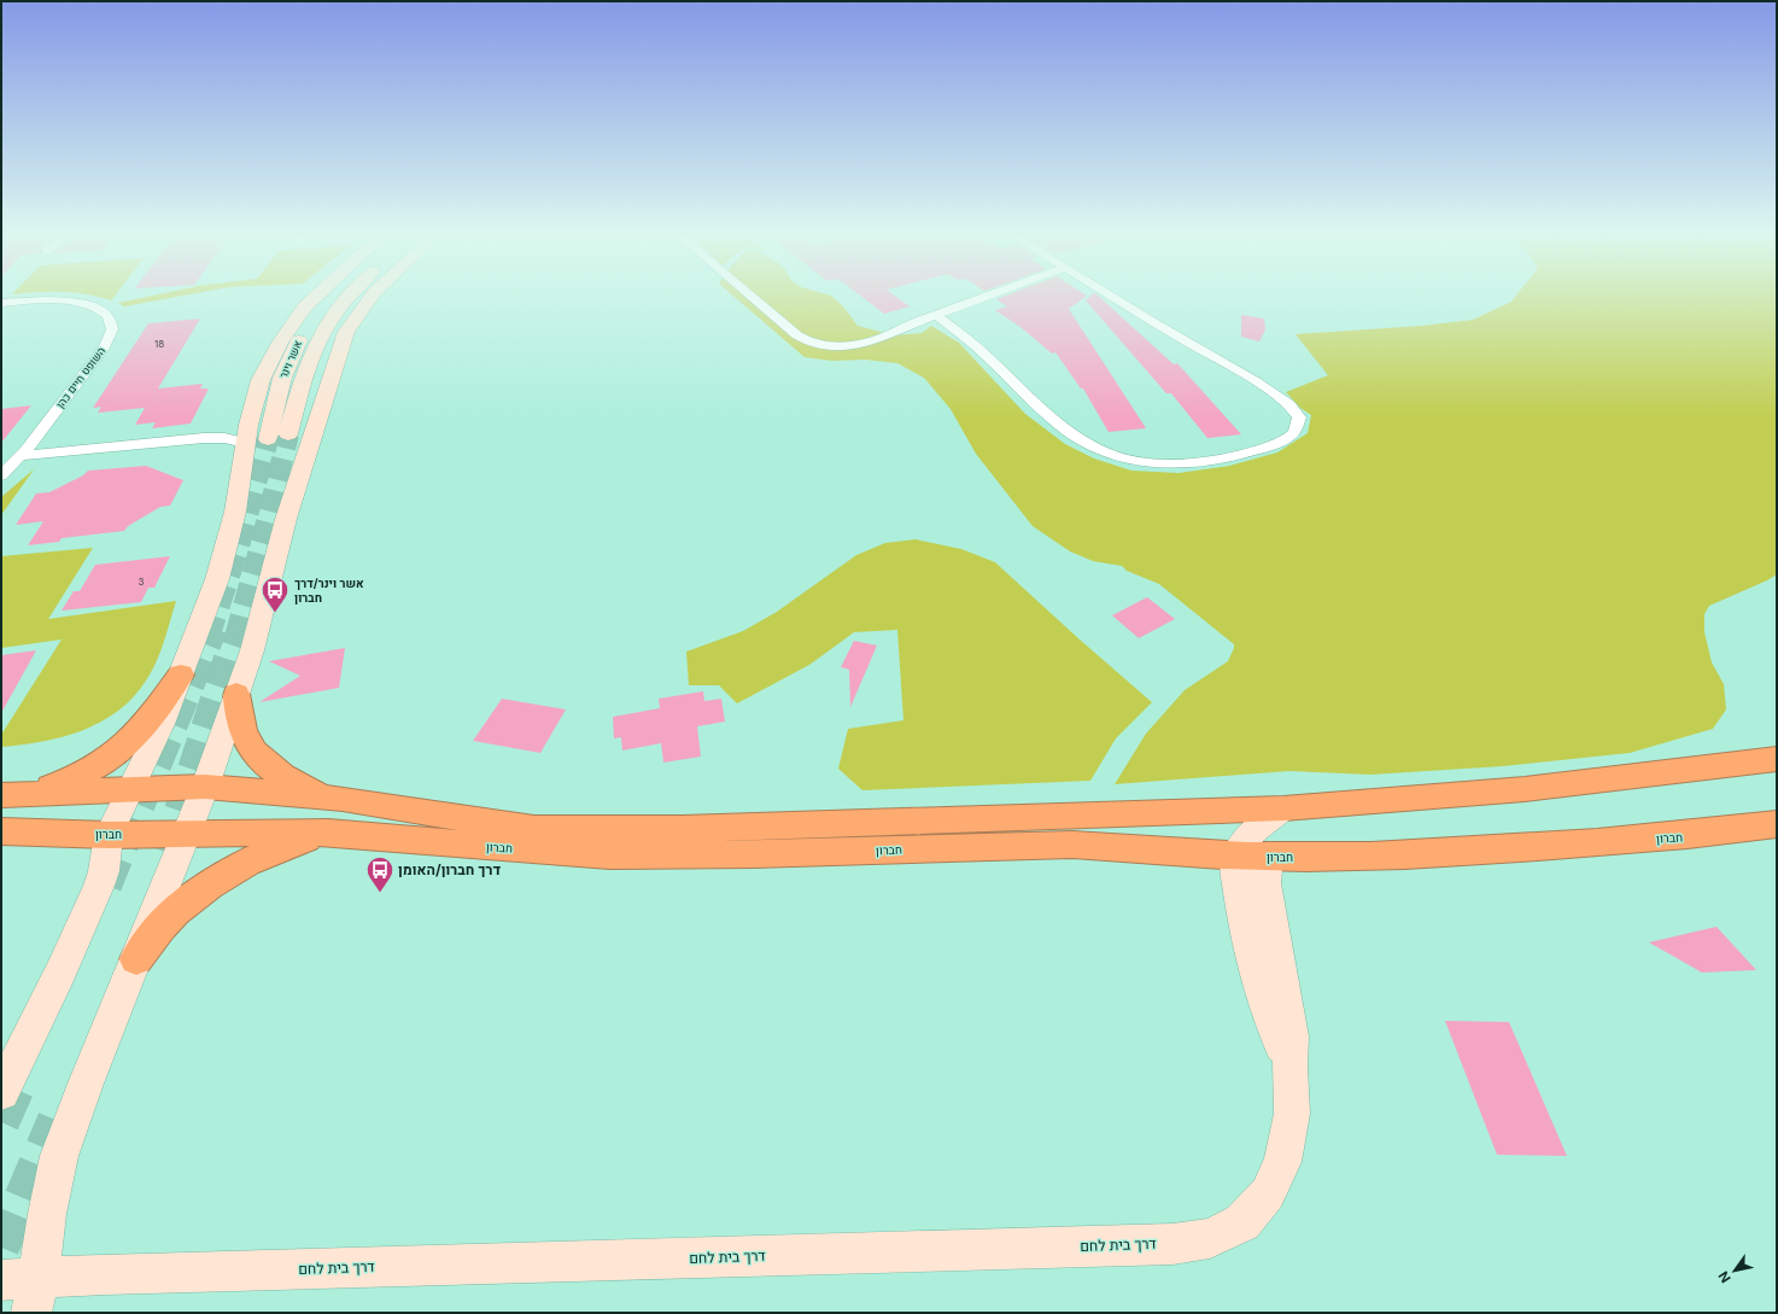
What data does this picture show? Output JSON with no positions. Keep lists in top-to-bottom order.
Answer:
{
  "streets": {
    "highway": ["חברון"],
    "main road": ["אשר וינר", "דרך בית לחם"],
    "street": ["השופט חיים כהן"]
  },
  "crossings": [
    ["חברון", "דרך בית לחם"]
  ],
  "places": {
    "bus stop": ["אשר וינר/דרך חברון", "דרך חברון/האומן"]
  },
  "house_numbers": ["18", "3"],
  "north": "bottom left"
}
